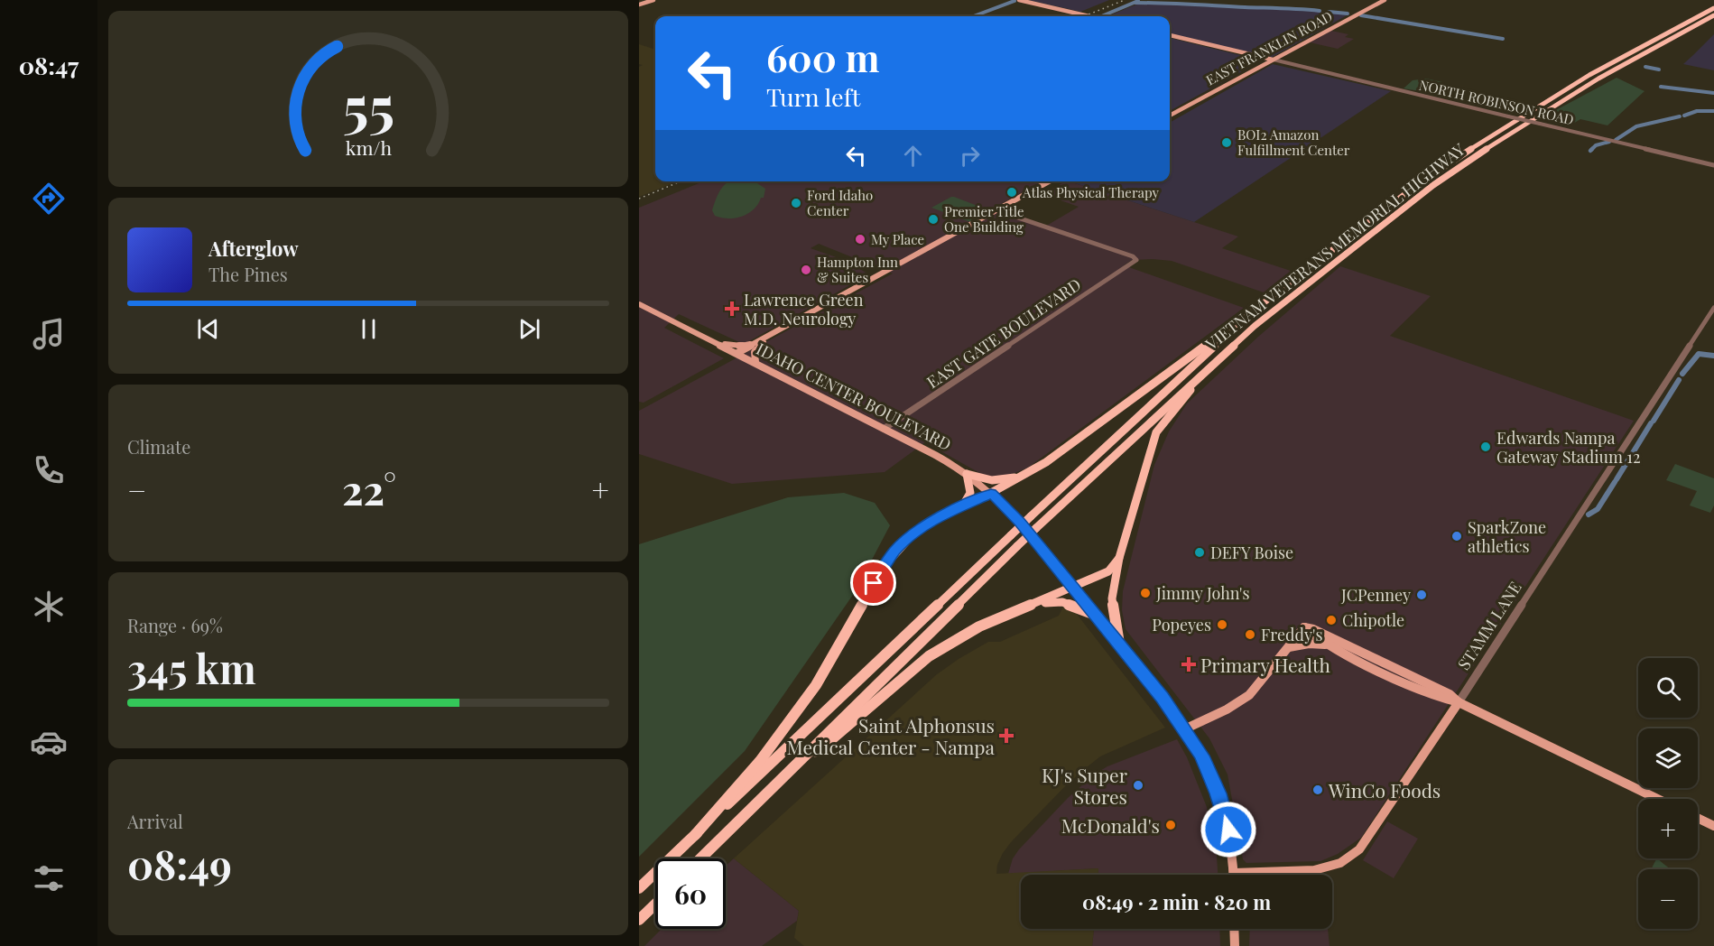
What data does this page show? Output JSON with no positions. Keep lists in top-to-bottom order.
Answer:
{
  "streets": {
    "highway": ["VIETNAM VETERANS MEMORIAL HIGHWAY"],
    "main road": ["EAST FRANKLIN ROAD", "IDAHO CENTER BOULEVARD", "STAMM LANE"],
    "street": ["NORTH ROBINSON ROAD", "EAST GATE BOULEVARD"]
  },
  "crossings": [
    ["EAST FRANKLIN ROAD", "NORTH ROBINSON ROAD"],
    ["EAST GATE BOULEVARD", "IDAHO CENTER BOULEVARD"]
  ],
  "places": {
    "other": [
      "BOI2 Amazon Fulfillment Center",
      "Atlas Physical Therapy",
      "Ford Idaho Center",
      "Premier Title One Building",
      "My Place",
      "Hampton Inn & Suites",
      "Edwards Nampa Gateway Stadium 12",
      "SparkZone athletics",
      "DEFY Boise",
      "Jimmy John's",
      "JCPenney",
      "Chipotle",
      "Popeyes",
      "Freddy's",
      "KJ's Super Stores",
      "WinCo Foods",
      "McDonald's"
    ],
    "health": ["Lawrence Green M.D. Neurology", "Primary Health", "Saint Alphonsus Medical Center - Nampa"]
  },
  "page": {
    "tabs": "08:47",
    "turn": ["600 m", "Turn left"],
    "song": ["Afterglow", "The Pines"],
    "tile": [
      "Climate",
      ["Range · 69%", "345 km"],
      ["Arrival", "08:49"]
    ],
    "heat": ["−", "22°", "+"],
    "map_buttons": ["+", "−"],
    "limit": "60",
    "trip": "08:49 · 2 min · 820 m",
    "gauge": ["55", "km/h"]
  }
}
